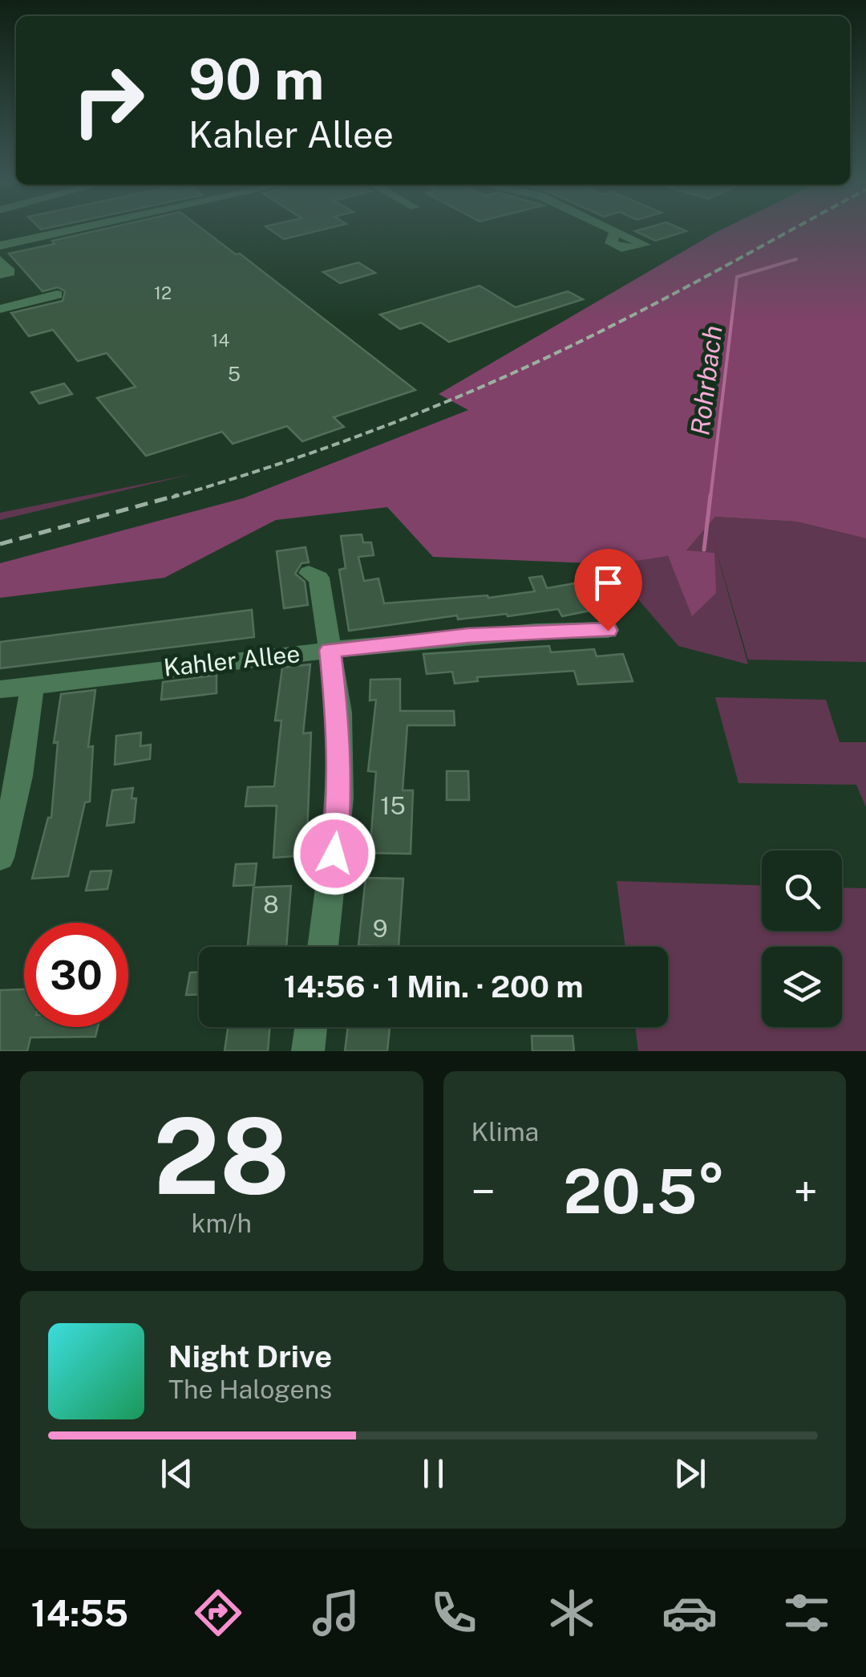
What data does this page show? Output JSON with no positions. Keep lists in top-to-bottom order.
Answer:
{
  "streets": {
    "street": ["Kahler Allee"]
  },
  "water": ["Rohrbach"],
  "house_numbers": [
    "12",
    "14",
    "5",
    "15",
    "8",
    "9"
  ],
  "page": {
    "turn": ["90 m", "Kahler Allee"],
    "limit": "30",
    "trip": "14:56 · 1 Min. · 200 m",
    "tile": [
      ["28", "km/h"],
      "Klima"
    ],
    "heat": ["−", "20.5°", "+"],
    "song": ["Night Drive", "The Halogens"],
    "tabs": "14:55"
  }
}
